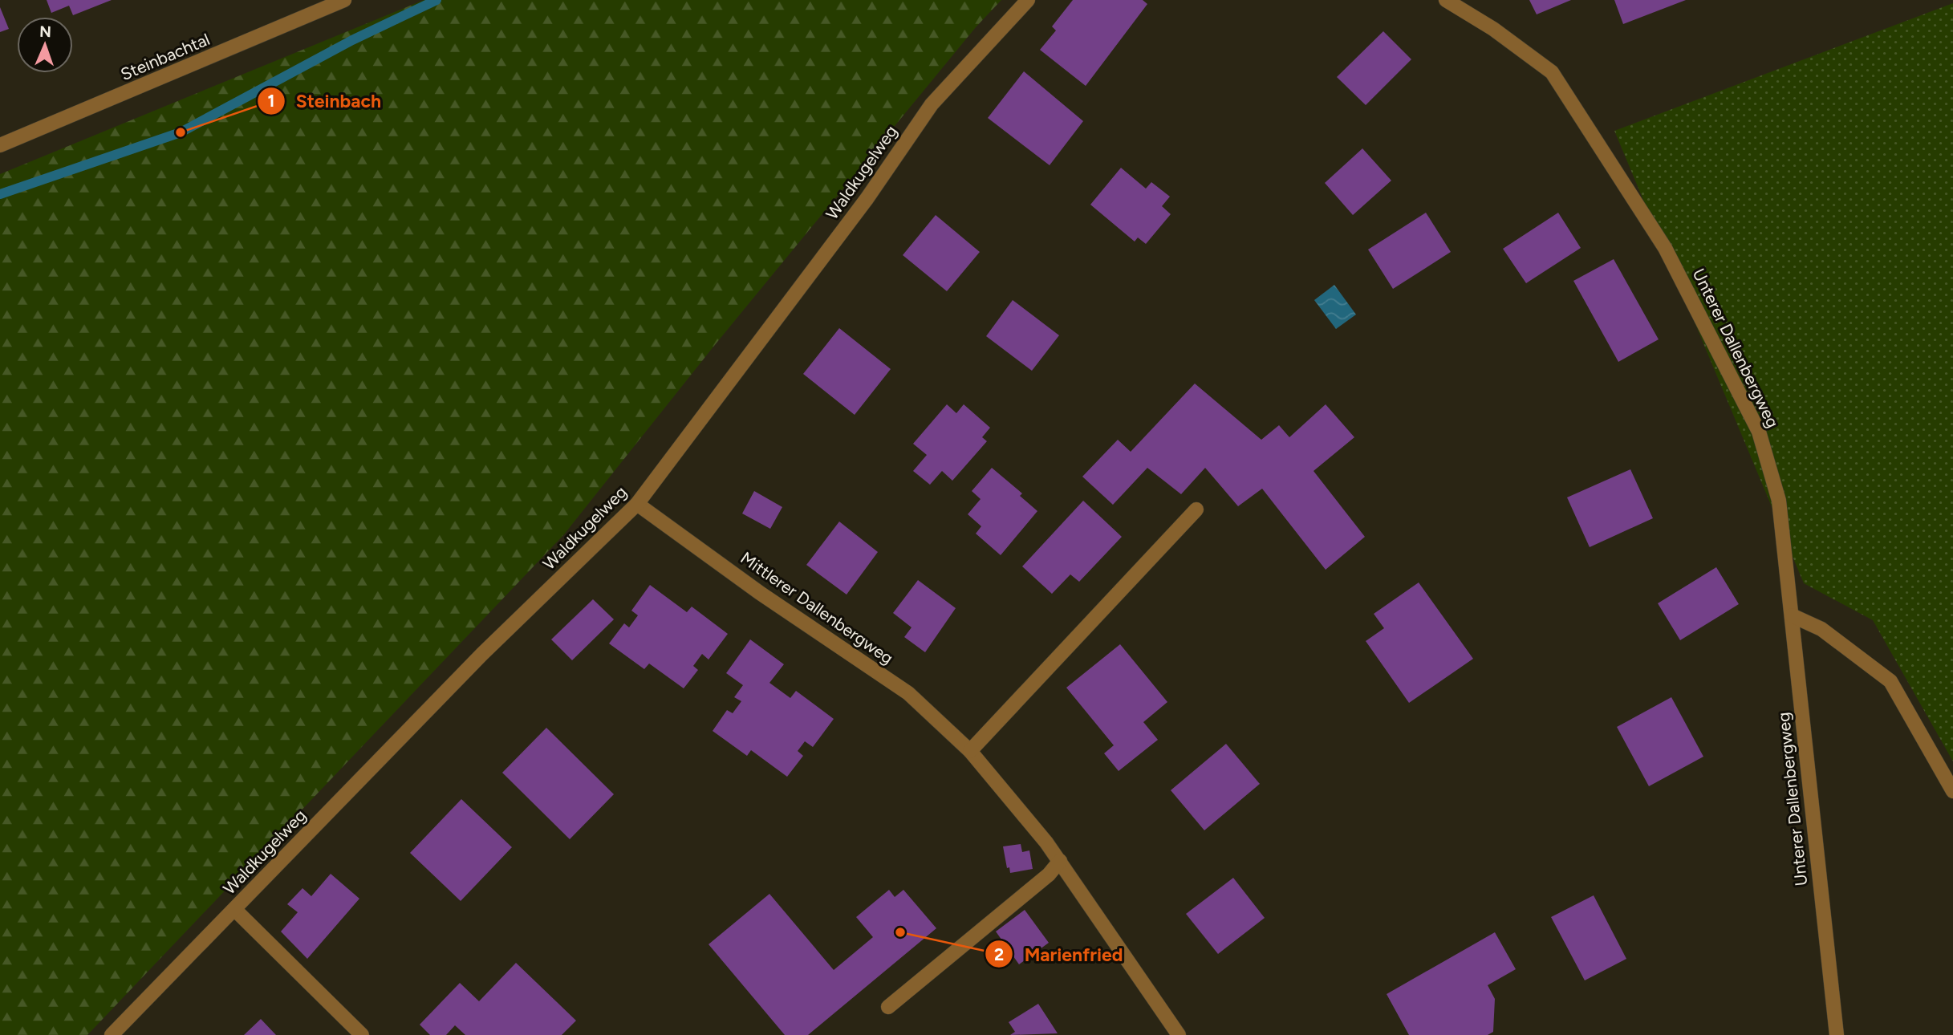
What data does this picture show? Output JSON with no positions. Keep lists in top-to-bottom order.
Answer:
{
  "streets": {
    "street": [
      "Steinbachtal",
      "Waldkugelweg",
      "Unterer Dallenbergweg",
      "Mittlerer Dallenbergweg"
    ]
  },
  "crossings": [
    ["Waldkugelweg", "Mittlerer Dallenbergweg"]
  ],
  "places": ["Steinbach", "Marienfried"],
  "north": "top"
}
